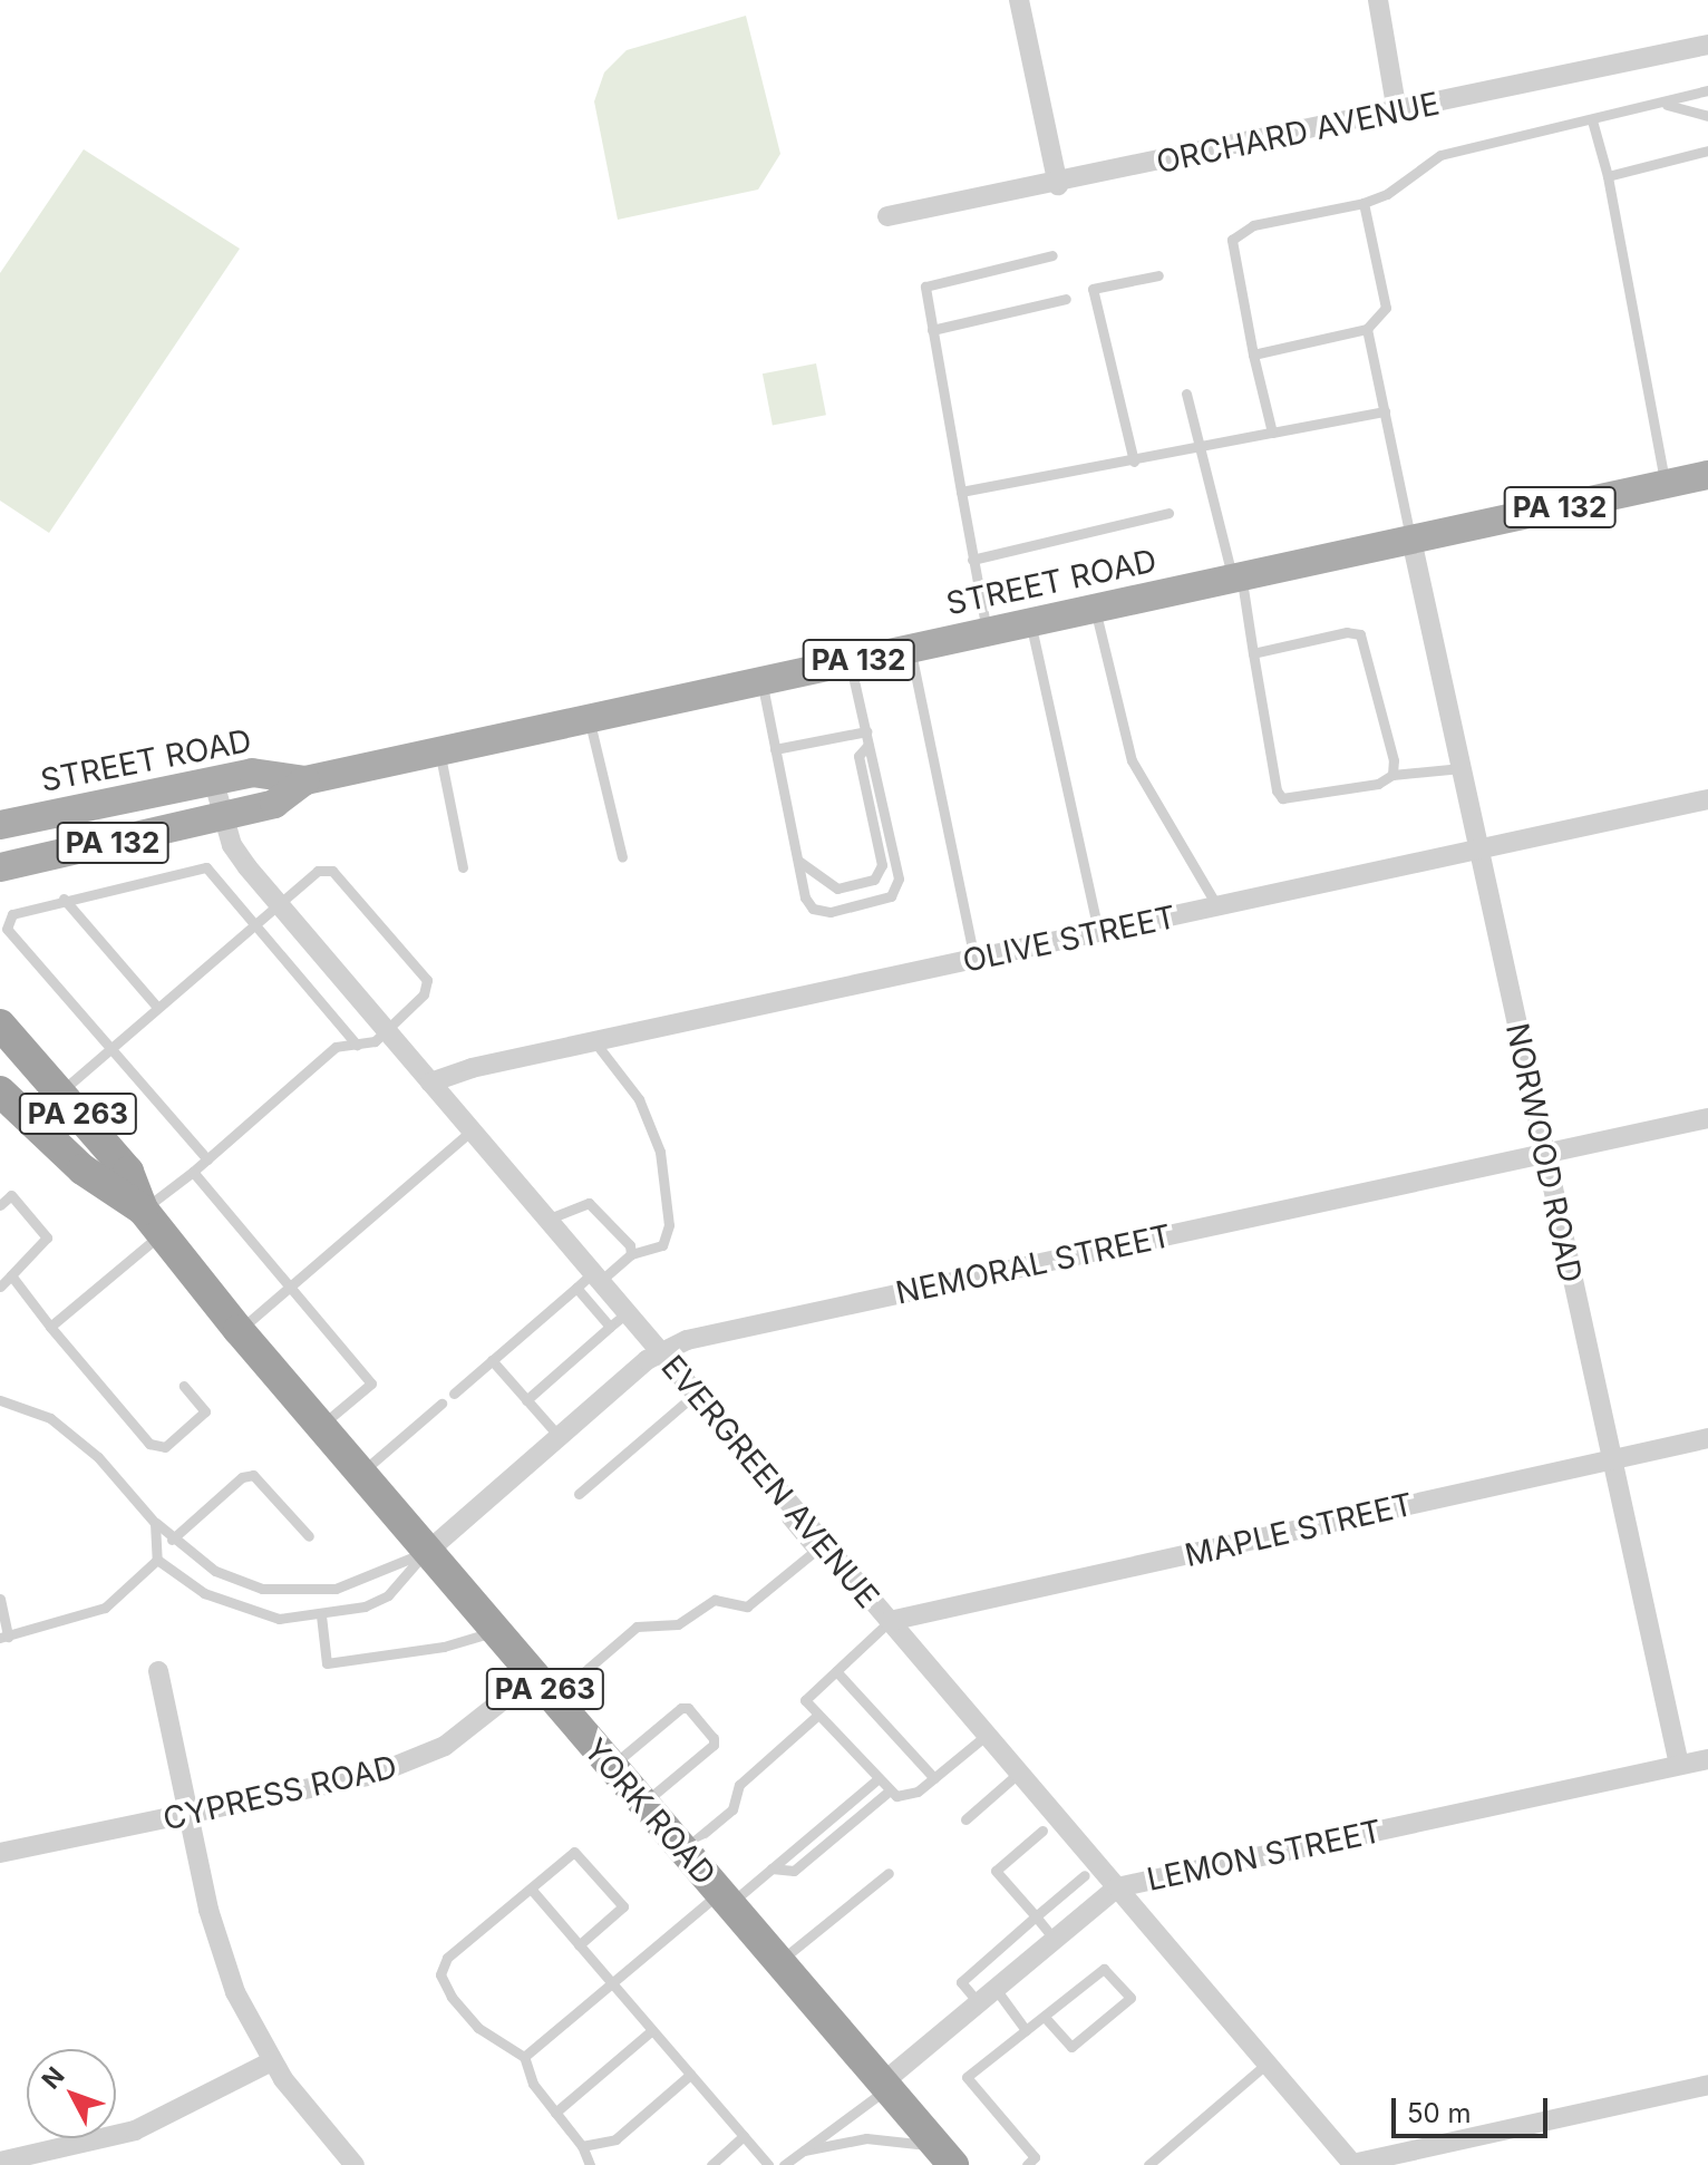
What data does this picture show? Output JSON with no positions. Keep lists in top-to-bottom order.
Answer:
{
  "streets": {
    "highway": ["PA 263", "YORK ROAD"],
    "main road": ["PA 132", "STREET ROAD"],
    "street": [
      "ORCHARD AVENUE",
      "OLIVE STREET",
      "NORWOOD ROAD",
      "NEMORAL STREET",
      "EVERGREEN AVENUE",
      "MAPLE STREET",
      "CYPRESS ROAD",
      "LEMON STREET"
    ]
  },
  "crossings": [
    ["STREET ROAD", "NORWOOD ROAD"],
    ["STREET ROAD", "EVERGREEN AVENUE"],
    ["OLIVE STREET", "NORWOOD ROAD"],
    ["OLIVE STREET", "EVERGREEN AVENUE"],
    ["NORWOOD ROAD", "NEMORAL STREET"],
    ["NORWOOD ROAD", "MAPLE STREET"],
    ["NORWOOD ROAD", "LEMON STREET"],
    ["NEMORAL STREET", "EVERGREEN AVENUE"],
    ["NEMORAL STREET", "YORK ROAD"],
    ["EVERGREEN AVENUE", "MAPLE STREET"],
    ["EVERGREEN AVENUE", "LEMON STREET"],
    ["CYPRESS ROAD", "YORK ROAD"],
    ["YORK ROAD", "LEMON STREET"]
  ],
  "scale_bar": "50 m",
  "north": "top left"
}
